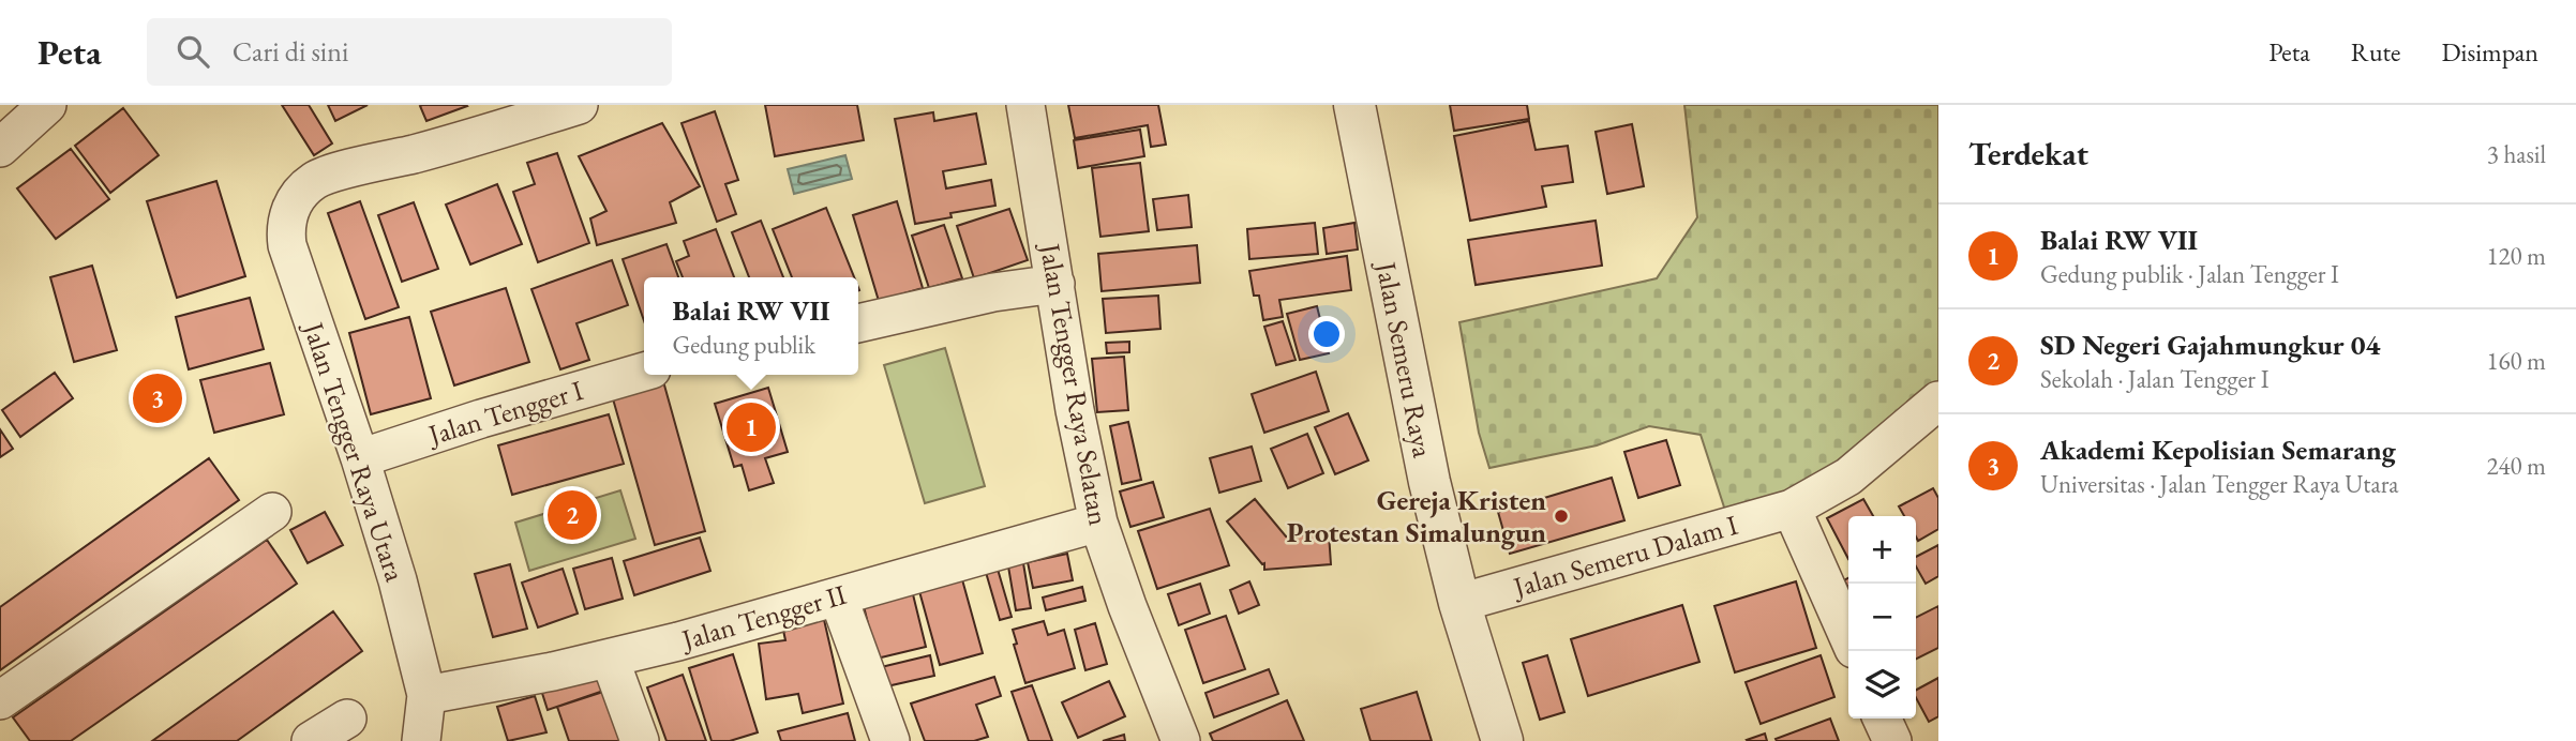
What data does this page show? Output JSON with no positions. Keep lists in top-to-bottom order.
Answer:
{
  "streets": {
    "street": [
      "Jalan Semeru Raya",
      "Jalan Tengger Raya Selatan",
      "Jalan Tengger I",
      "Jalan Tengger Raya Utara",
      "Jalan Semeru Dalam I",
      "Jalan Tengger II"
    ]
  },
  "crossings": [
    ["Jalan Semeru Raya", "Jalan Semeru Dalam I"],
    ["Jalan Tengger Raya Selatan", "Jalan Tengger II"],
    ["Jalan Tengger I", "Jalan Tengger Raya Utara"],
    ["Jalan Tengger Raya Utara", "Jalan Tengger II"]
  ],
  "places": ["Gereja Kristen Protestan Simalungun"],
  "page": {
    "header": "Peta",
    "search": "Cari di sini",
    "nav": ["Peta", "Rute", "Disimpan"],
    "heading": ["Terdekat", "3 hasil"],
    "list": [
      {
        "mark": "1",
        "name": "Balai RW VII",
        "note": "Gedung publik · Jalan Tengger I",
        "value": "120 m"
      },
      {
        "mark": "2",
        "name": "SD Negeri Gajahmungkur 04",
        "note": "Sekolah · Jalan Tengger I",
        "value": "160 m"
      },
      {
        "mark": "3",
        "name": "Akademi Kepolisian Semarang",
        "note": "Universitas · Jalan Tengger Raya Utara",
        "value": "240 m"
      }
    ],
    "popup": ["Balai RW VII", "Gedung publik"],
    "pins": ["3", "1", "2"],
    "map_buttons": ["+", "−"]
  }
}
